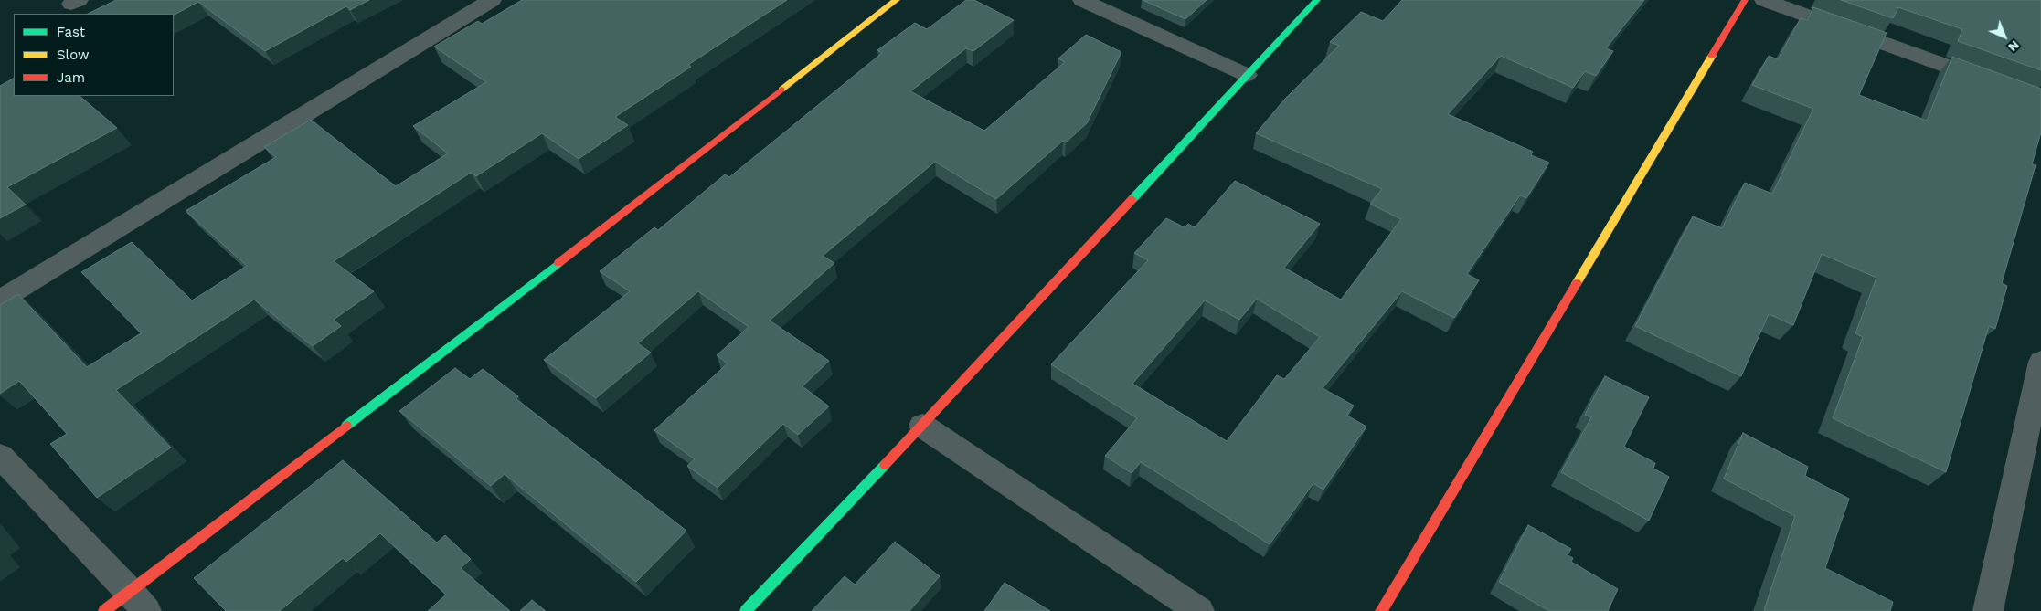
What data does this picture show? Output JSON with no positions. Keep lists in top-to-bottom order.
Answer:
{
  "legend": ["Fast", "Slow", "Jam"],
  "north": "bottom right"
}
